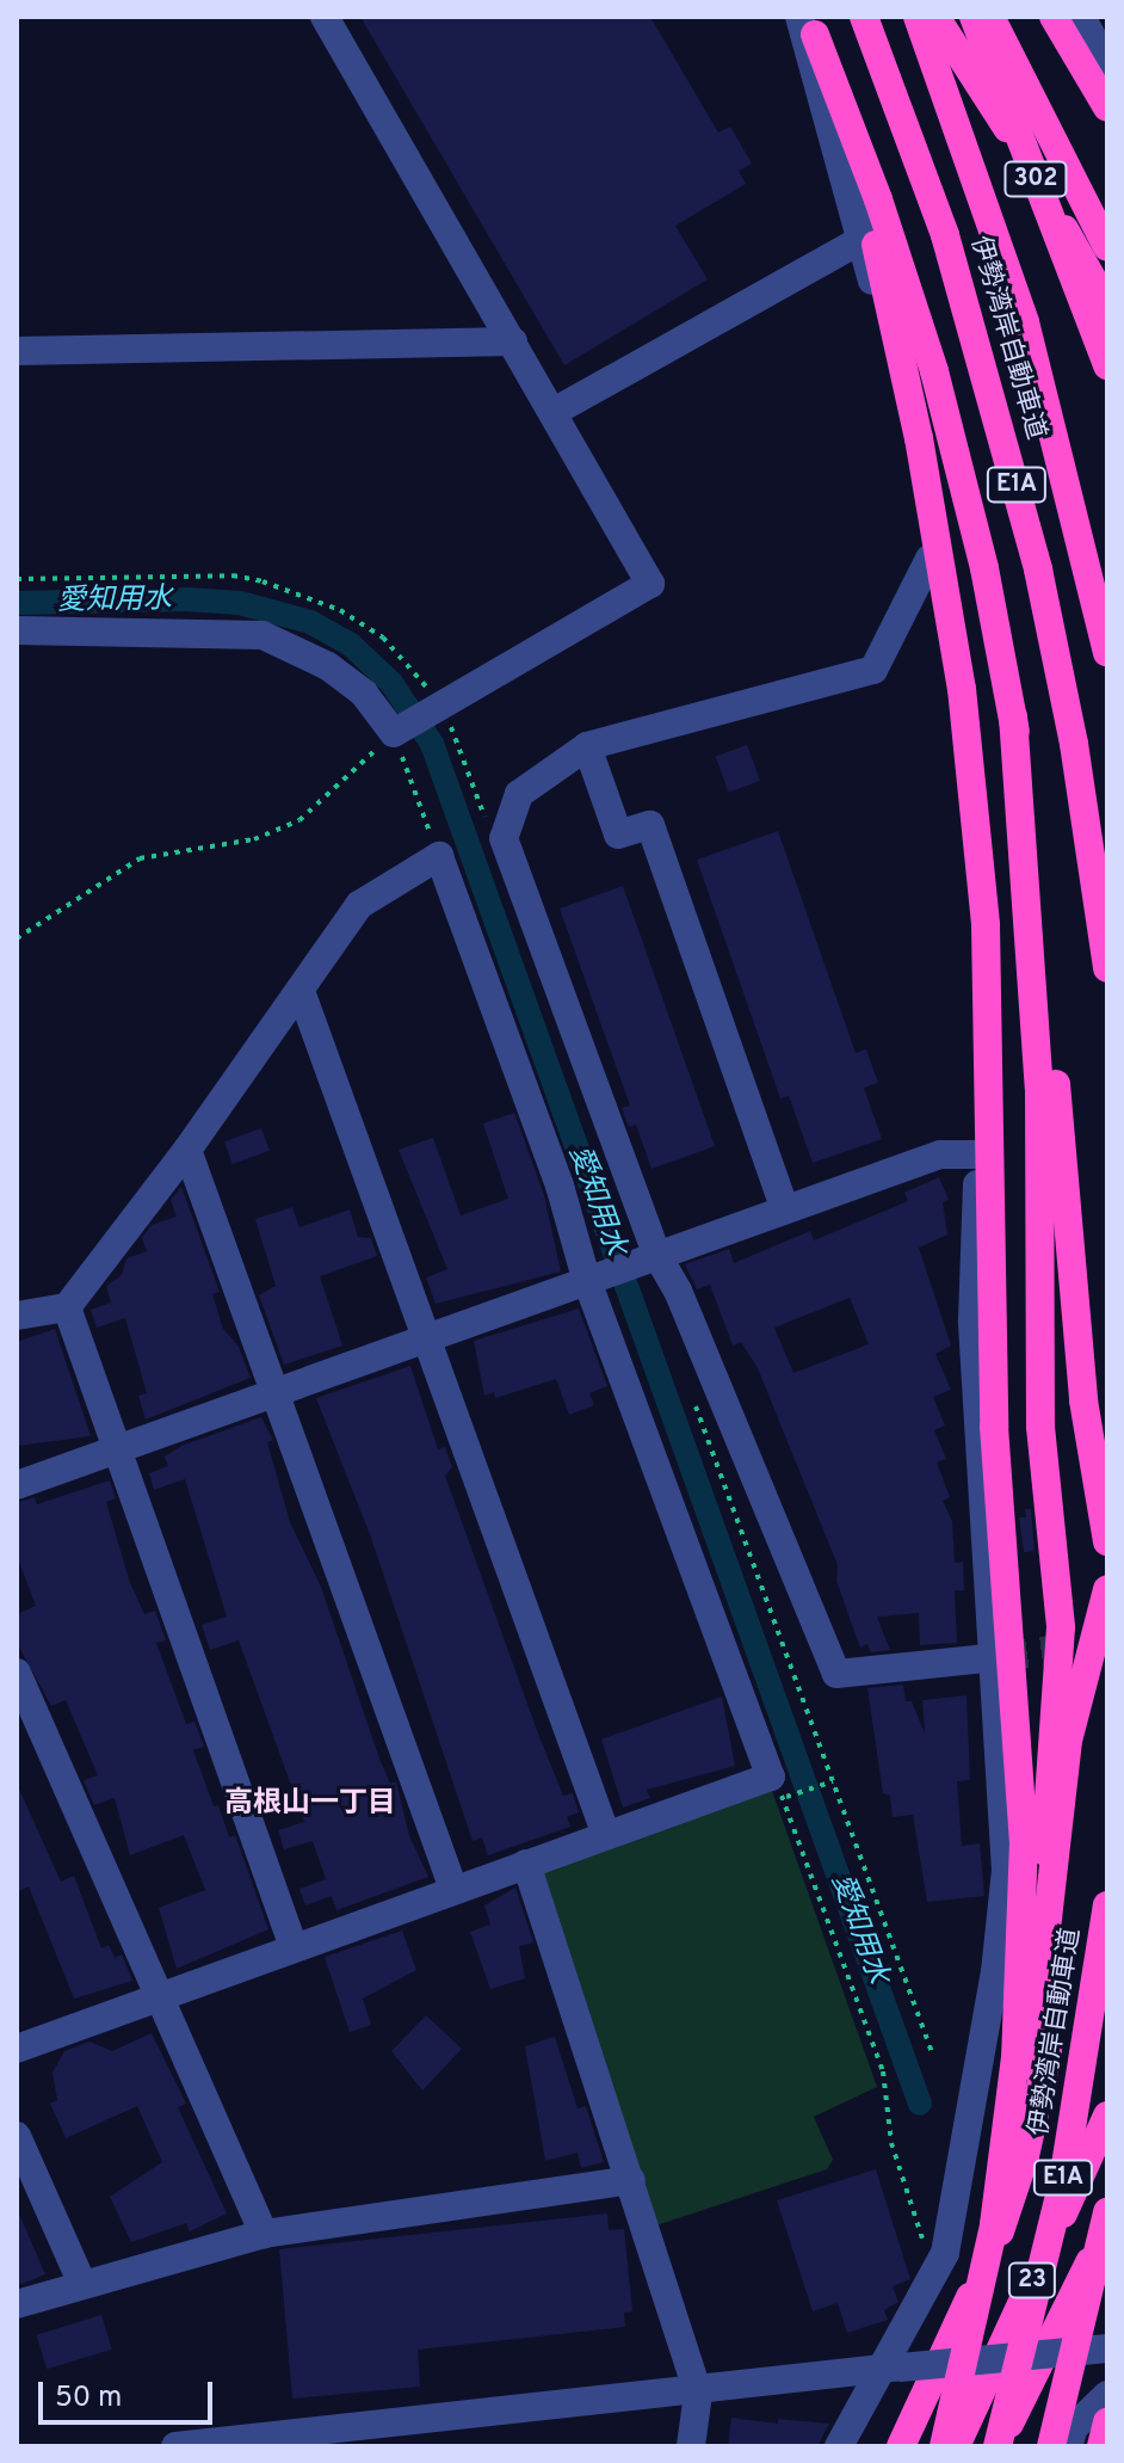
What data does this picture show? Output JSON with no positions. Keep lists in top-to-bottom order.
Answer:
{
  "streets": {
    "highway": [
      "302",
      "伊勢湾岸自動車道",
      "E1A",
      "23"
    ]
  },
  "crossings": [
    ["伊勢湾岸自動車道", "23"]
  ],
  "districts": ["高根山一丁目"],
  "water": ["愛知用水"],
  "scale_bar": "50 m"
}
